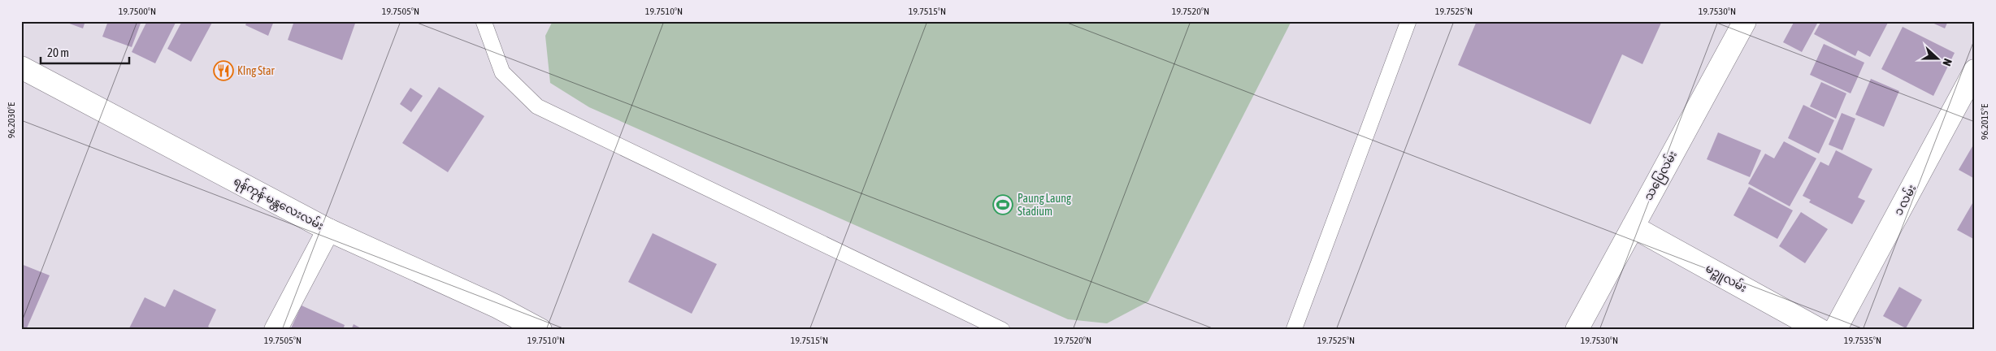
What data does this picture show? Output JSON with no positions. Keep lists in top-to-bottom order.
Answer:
{
  "streets": {
    "street": [
      "သပြေလမ်း",
      "၁ လမ်း",
      "ရန်ကုန်-မန္တလေးလမ်း",
      "မဉ္ဇူလမ်း"
    ]
  },
  "crossings": [
    ["သပြေလမ်း", "မဉ္ဇူလမ်း"]
  ],
  "places": {
    "restaurant": ["KIng Star"],
    "sports": ["Paung Laung Stadium"]
  },
  "scale_bar": "20 m",
  "north": "right",
  "coordinates": [
    "19.7500°N",
    "19.7505°N",
    "19.7510°N",
    "19.7515°N",
    "19.7520°N",
    "19.7525°N",
    "19.7530°N",
    "96.2030°E",
    "96.2015°E",
    "19.7535°N"
  ]
}
